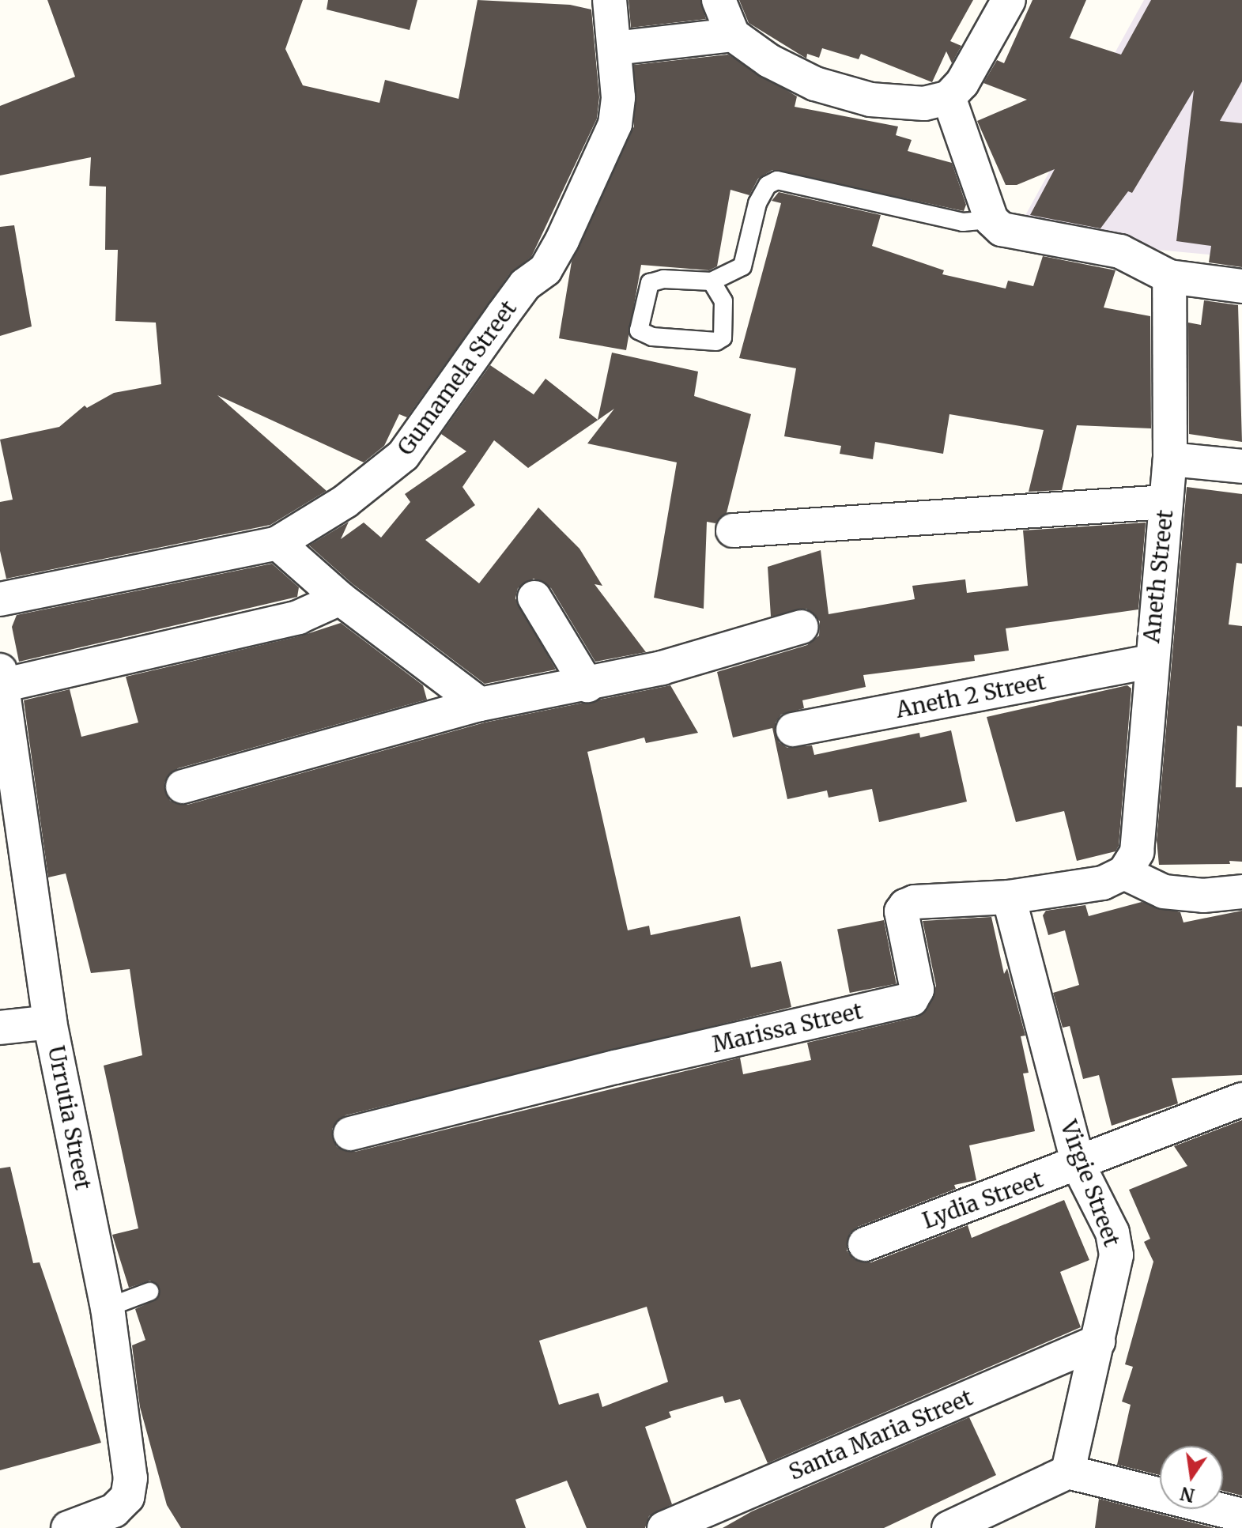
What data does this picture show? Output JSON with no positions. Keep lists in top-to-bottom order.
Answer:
{
  "streets": {
    "street": [
      "Gumamela Street",
      "Aneth Street",
      "Aneth 2 Street",
      "Marissa Street",
      "Urrutia Street",
      "Virgie Street",
      "Lydia Street",
      "Santa Maria Street"
    ]
  },
  "crossings": [
    ["Aneth Street", "Aneth 2 Street"],
    ["Aneth Street", "Marissa Street"],
    ["Marissa Street", "Virgie Street"],
    ["Virgie Street", "Lydia Street"],
    ["Virgie Street", "Santa Maria Street"]
  ],
  "north": "bottom"
}
